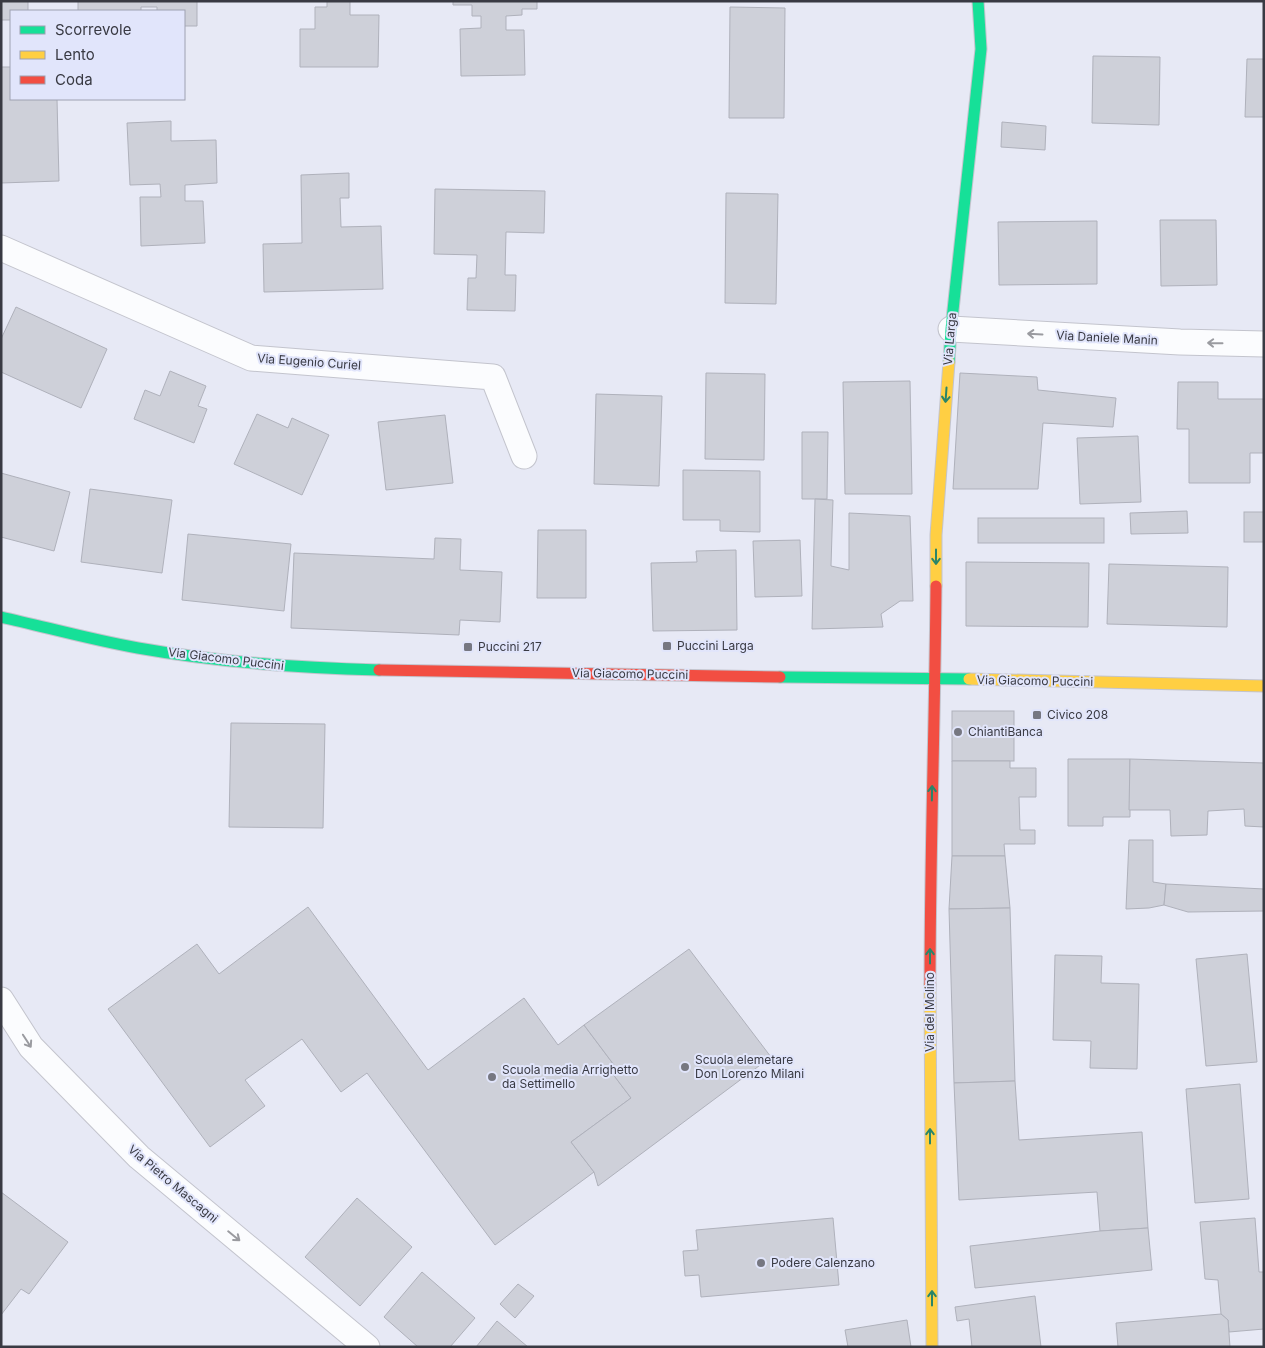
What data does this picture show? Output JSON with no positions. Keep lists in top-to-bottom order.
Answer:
{
  "streets": {
    "street": [
      "Via Daniele Manin",
      "Via Larga",
      "Via Eugenio Curiel",
      "Via Giacomo Puccini",
      "Via del Molino",
      "Via Pietro Mascagni"
    ]
  },
  "crossings": [
    ["Via Daniele Manin", "Via Larga"],
    ["Via Larga", "Via Giacomo Puccini"],
    ["Via Larga", "Via del Molino"],
    ["Via Giacomo Puccini", "Via del Molino"]
  ],
  "one_way": [
    "Via Daniele Manin",
    "Via Larga",
    "Via del Molino",
    "Via Pietro Mascagni"
  ],
  "places": {
    "transit": ["Puccini Larga", "Puccini 217", "Civico 208"],
    "other": [
      "ChiantiBanca",
      "Scuola elemetare Don Lorenzo Milani",
      "Scuola media Arrighetto da Settimello",
      "Podere Calenzano"
    ]
  },
  "legend": ["Scorrevole", "Lento", "Coda"]
}
